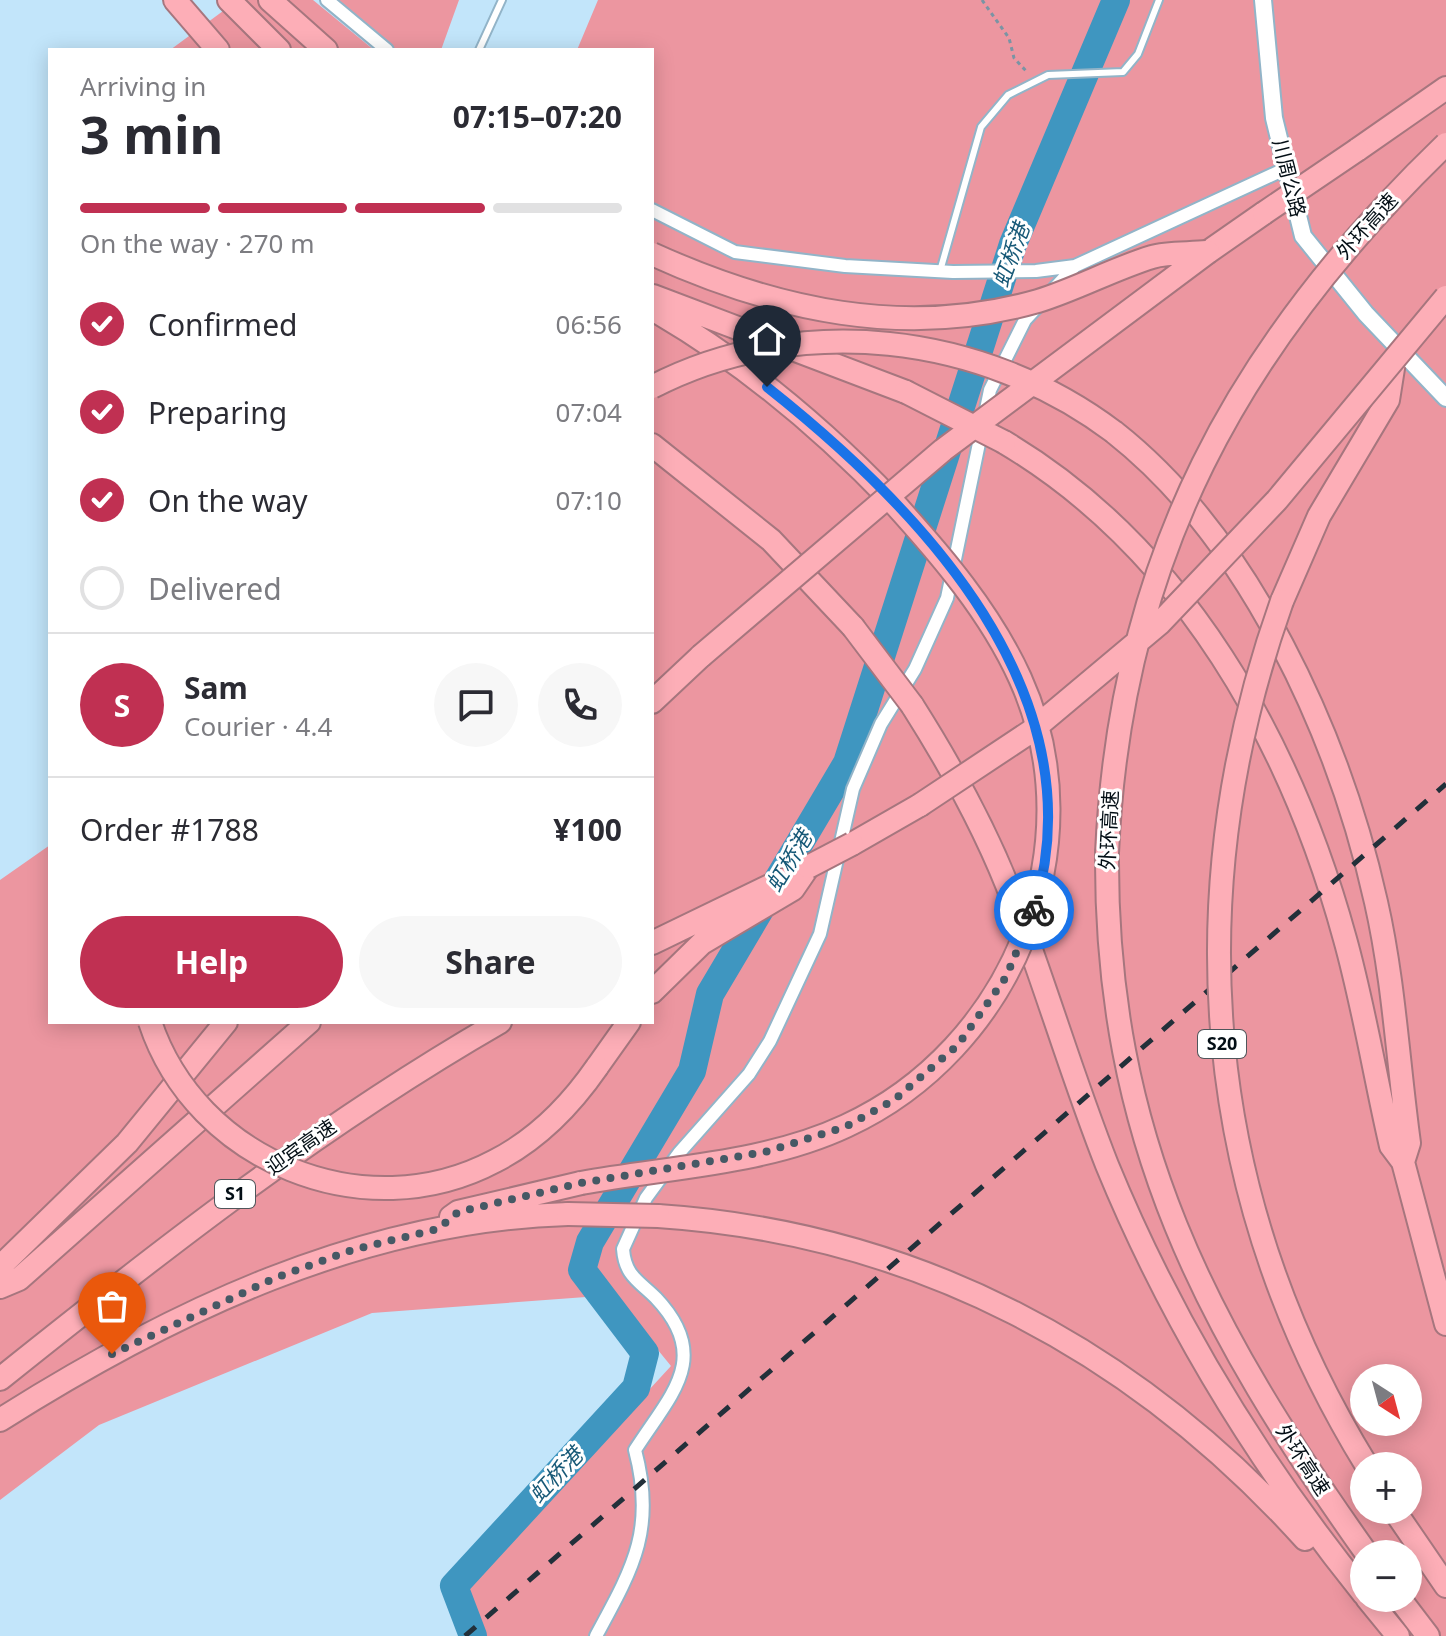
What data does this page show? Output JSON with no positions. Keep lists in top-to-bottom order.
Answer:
{
  "streets": {
    "highway": [
      "外环高速",
      "S20",
      "迎宾高速",
      "S1"
    ],
    "street": ["川周公路"]
  },
  "water": ["虹桥港"],
  "north": "bottom right",
  "page": {
    "heading": ["3 min", "Arriving in", "07:15–07:20"],
    "panel": [
      "Sam",
      "Courier · 4.4",
      "Order #1788",
      "¥100"
    ],
    "bar": "On the way · 270 m",
    "list": [
      ["Confirmed", "06:56"],
      ["Preparing", "07:04"],
      ["On the way", "07:10"],
      "Delivered"
    ],
    "round": "S",
    "buttons": ["Help", "Share"],
    "map_buttons": ["+", "−"]
  }
}
